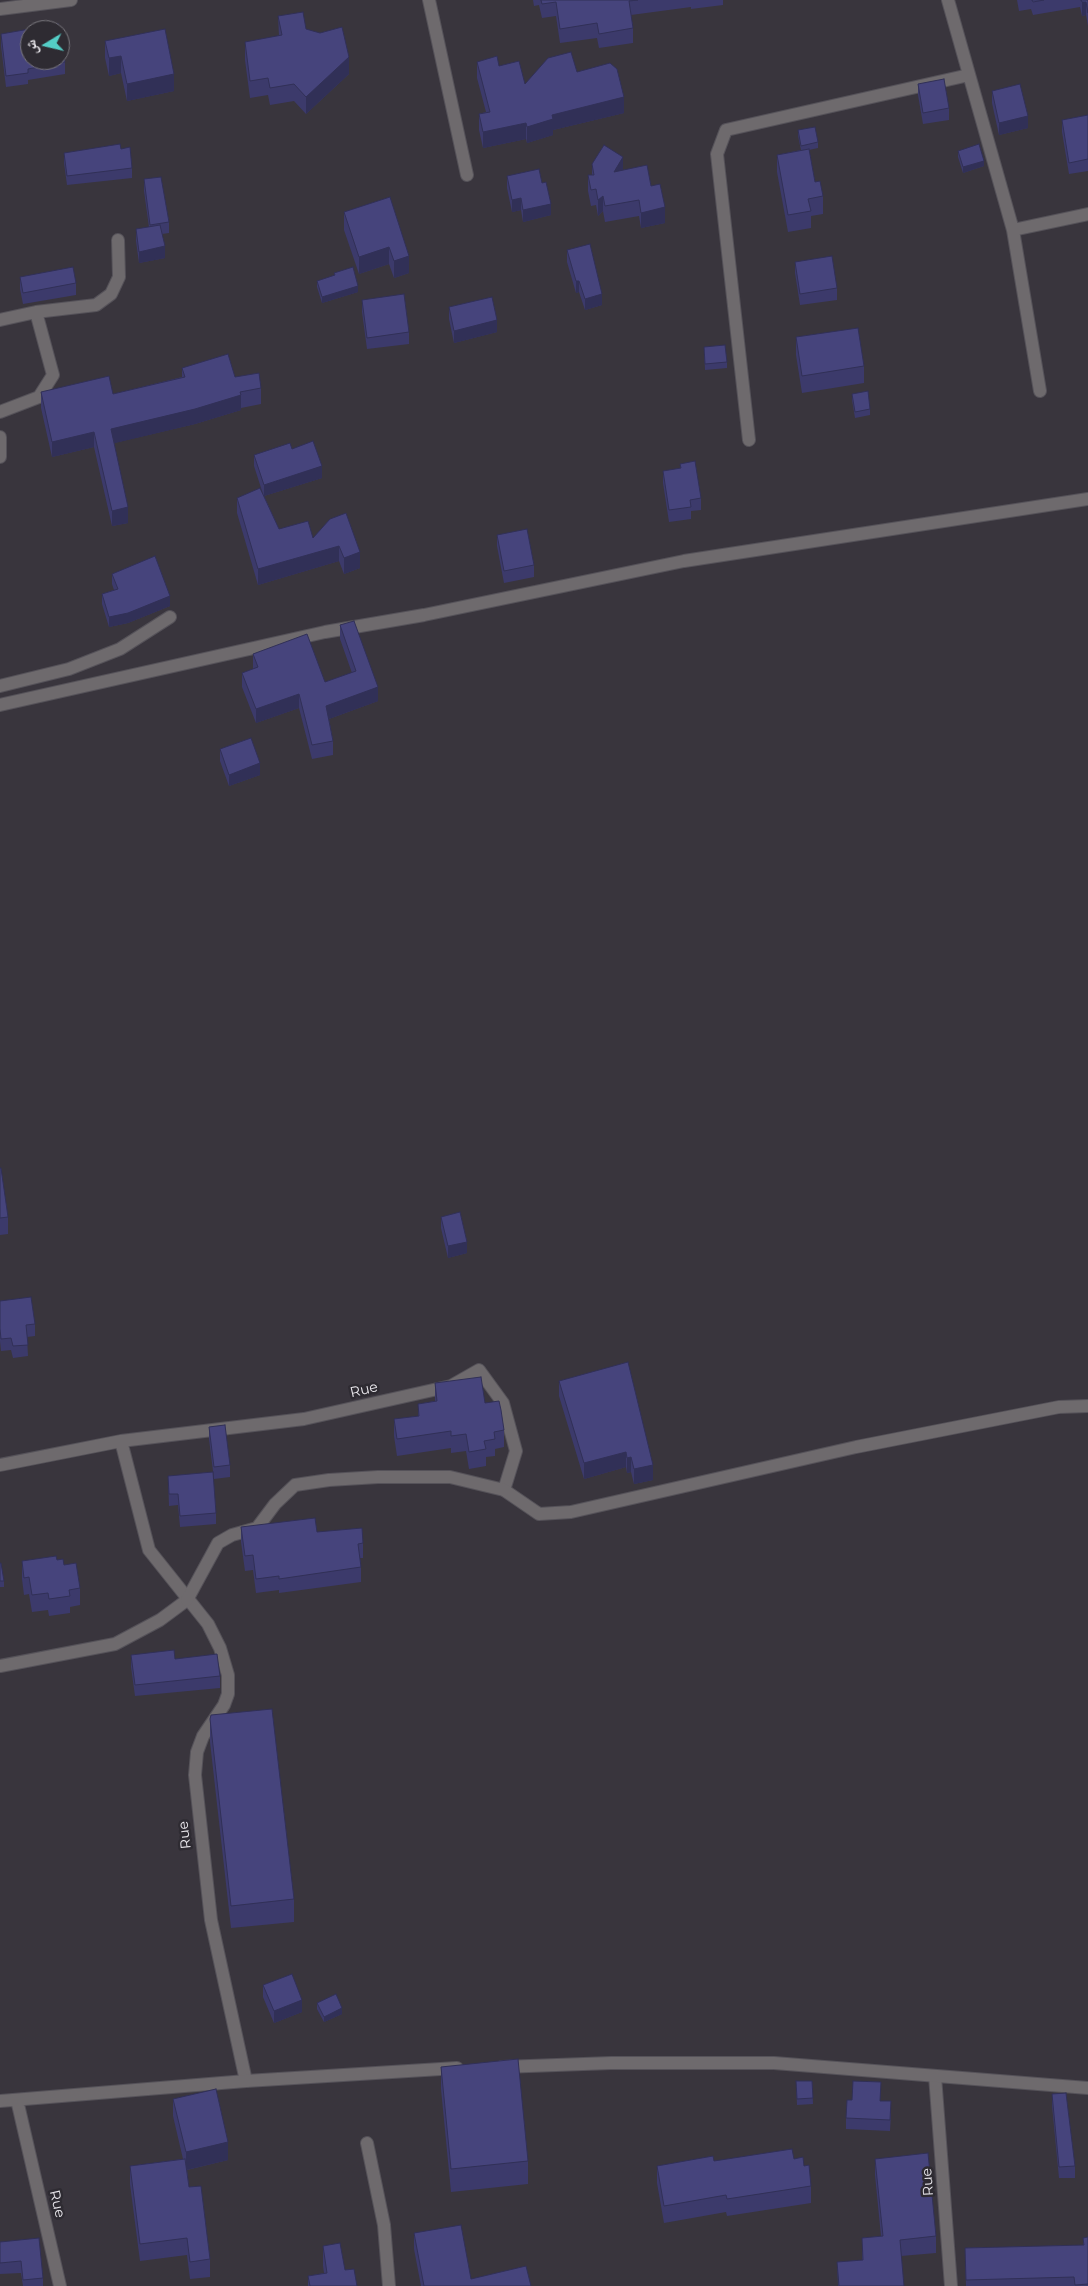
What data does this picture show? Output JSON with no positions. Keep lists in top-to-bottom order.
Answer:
{
  "streets": {
    "street": ["Rue"]
  },
  "north": "left"
}
